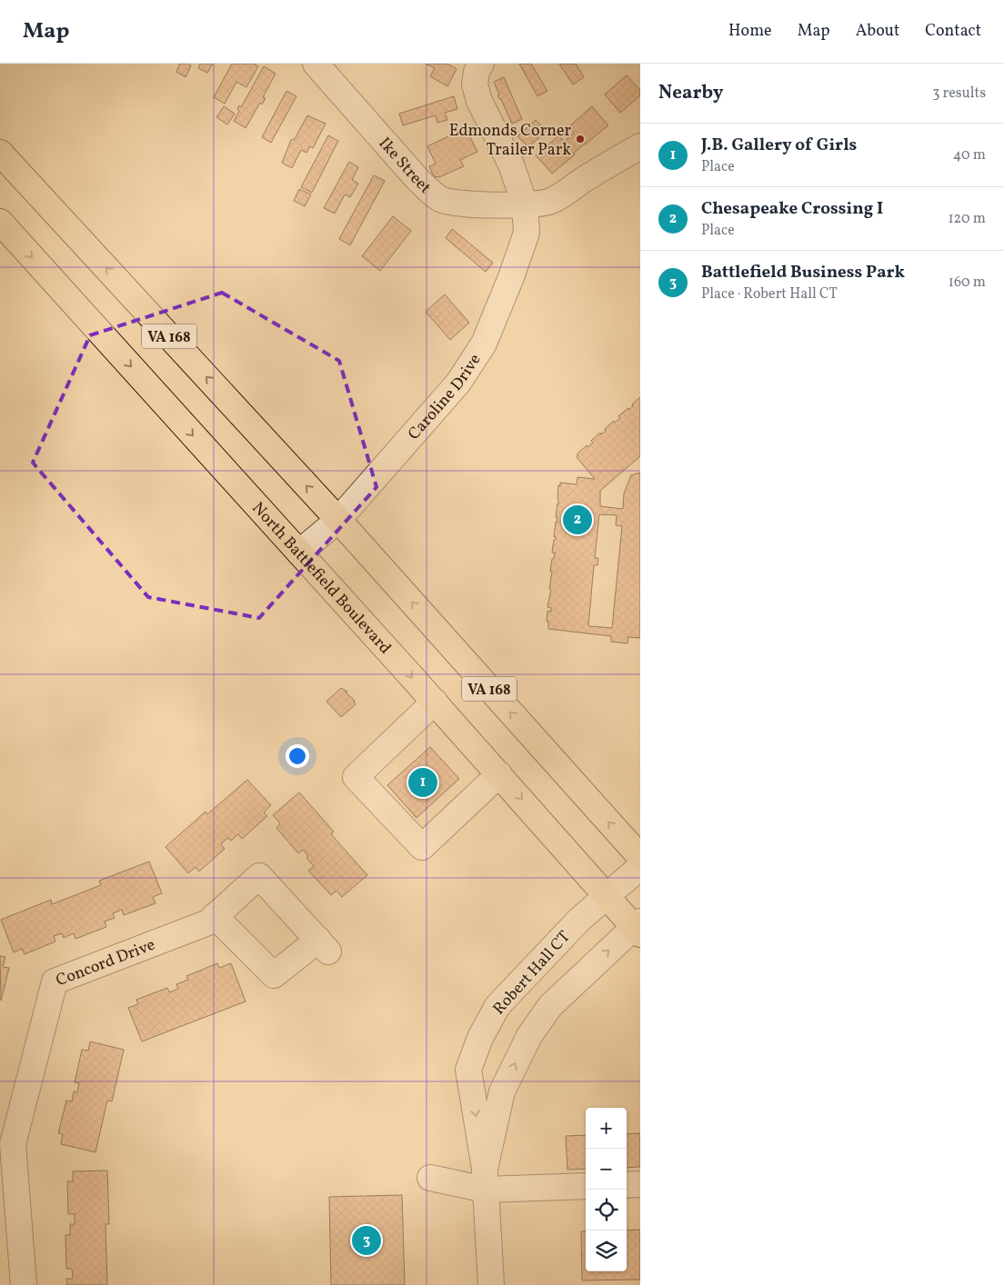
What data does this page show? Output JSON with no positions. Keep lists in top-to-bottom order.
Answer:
{
  "streets": {
    "main road": ["VA 168", "North Battlefield Boulevard"],
    "street": [
      "Ike Street",
      "Caroline Drive",
      "Concord Drive",
      "Robert Hall CT"
    ]
  },
  "crossings": [
    ["Ike Street", "Caroline Drive"],
    ["VA 168", "Caroline Drive"],
    ["Caroline Drive", "North Battlefield Boulevard"],
    ["North Battlefield Boulevard", "Robert Hall CT"]
  ],
  "places": ["Edmonds Corner Trailer Park"],
  "page": {
    "header": "Map",
    "nav": [
      "Home",
      "Map",
      "About",
      "Contact"
    ],
    "heading": ["Nearby", "3 results"],
    "list": [
      {
        "mark": "1",
        "name": "J.B. Gallery of Girls",
        "note": "Place",
        "value": "40 m"
      },
      {
        "mark": "2",
        "name": "Chesapeake Crossing I",
        "note": "Place",
        "value": "120 m"
      },
      {
        "mark": "3",
        "name": "Battlefield Business Park",
        "note": "Place · Robert Hall CT",
        "value": "160 m"
      }
    ],
    "pins": ["2", "1", "3"],
    "map_buttons": ["+", "−"]
  }
}
